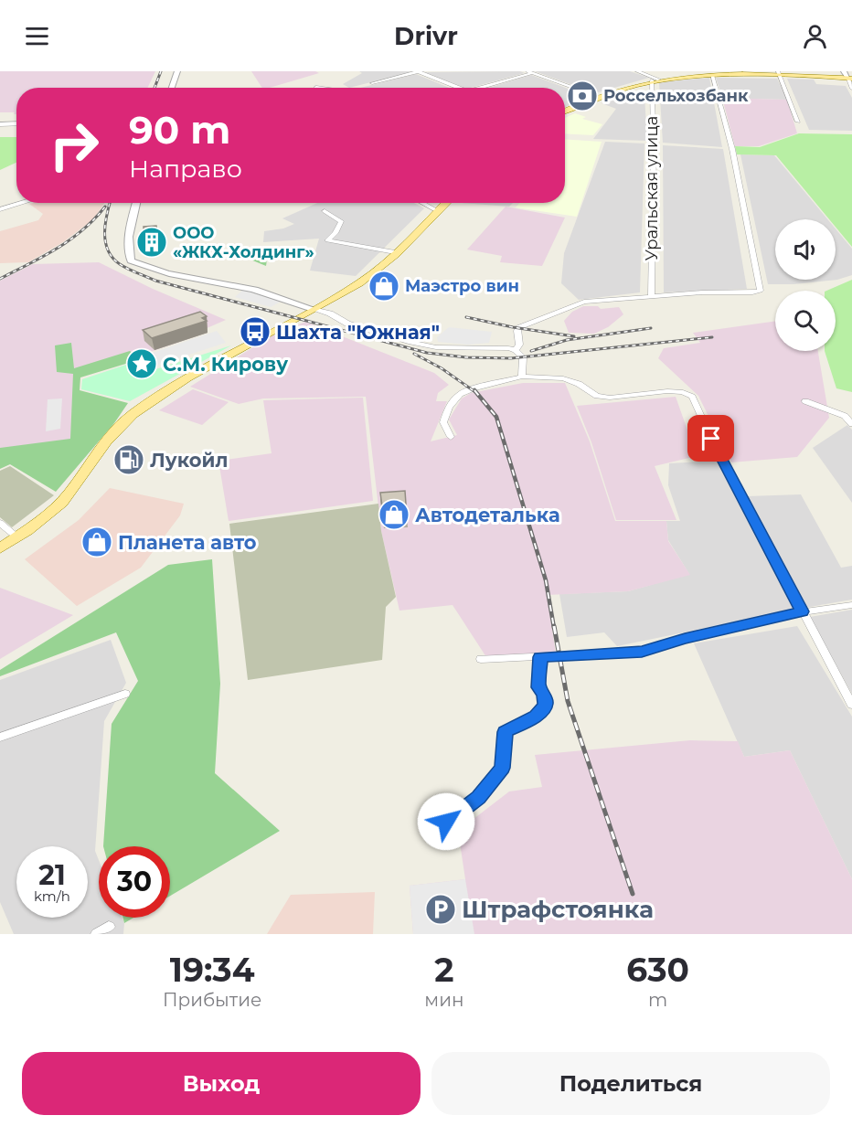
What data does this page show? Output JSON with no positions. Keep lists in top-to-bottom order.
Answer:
{
  "streets": {
    "street": ["Уральская улица"]
  },
  "places": {
    "bank": ["Россельхозбанк"],
    "building": ["ООО «ЖКХ-Холдинг»"],
    "shop": ["Маэстро вин", "Автодеталька", "Планета авто"],
    "bus stop": ["Шахта \"Южная\""],
    "place": ["С.М. Кирову"],
    "fuel station": ["Лукойл"],
    "parking": ["Штрафстоянка"]
  },
  "page": {
    "header": "Drivr",
    "turn": ["90 m", "Направо"],
    "speed": "21 km/h",
    "limit": "30",
    "eta": [
      "19:34",
      "Прибытие",
      "2",
      "мин",
      "630",
      "m"
    ],
    "buttons": ["Выход", "Поделиться"]
  }
}
